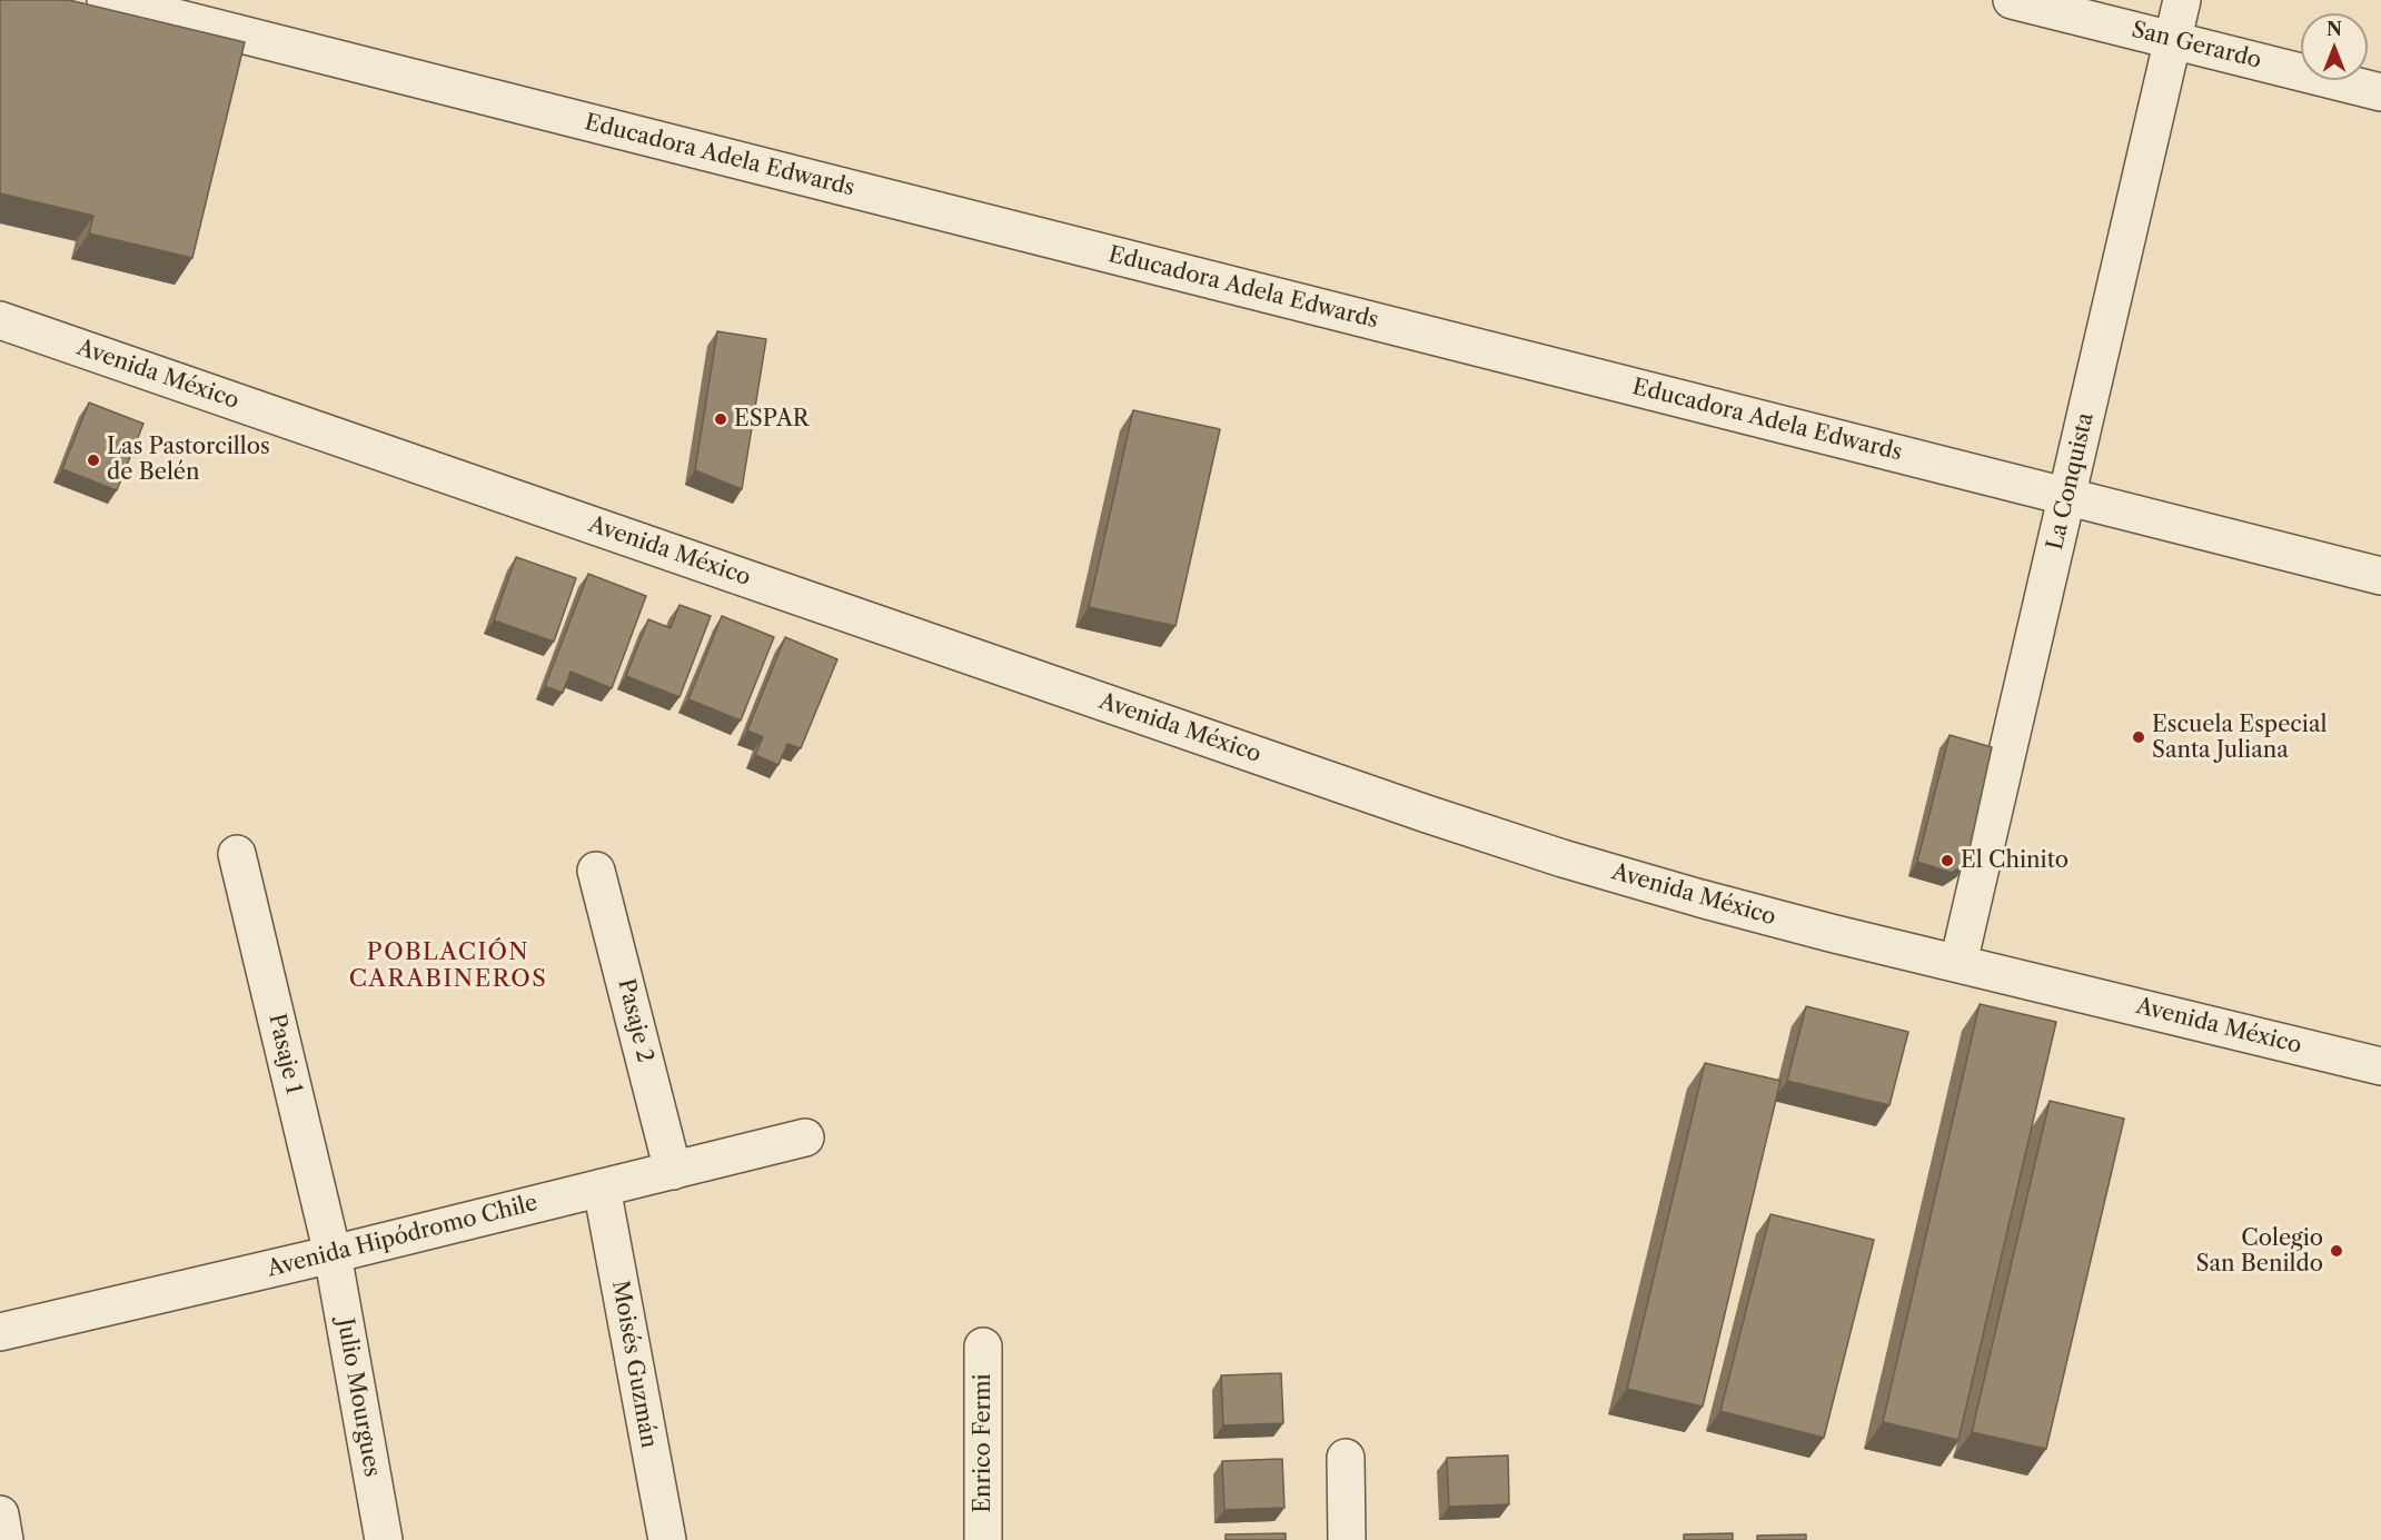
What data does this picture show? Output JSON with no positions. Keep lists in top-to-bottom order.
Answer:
{
  "streets": {
    "street": [
      "San Gerardo",
      "Educadora Adela Edwards",
      "Avenida México",
      "La Conquista",
      "Pasaje 2",
      "Pasaje 1",
      "Avenida Hipódromo Chile",
      "Moisés Guzmán",
      "Julio Mourgues",
      "Enrico Fermi"
    ]
  },
  "crossings": [
    ["San Gerardo", "La Conquista"],
    ["Educadora Adela Edwards", "La Conquista"],
    ["Avenida México", "La Conquista"],
    ["Pasaje 2", "Avenida Hipódromo Chile"],
    ["Pasaje 1", "Avenida Hipódromo Chile"],
    ["Pasaje 1", "Julio Mourgues"],
    ["Avenida Hipódromo Chile", "Moisés Guzmán"],
    ["Avenida Hipódromo Chile", "Julio Mourgues"]
  ],
  "districts": ["POBLACIÓN CARABINEROS"],
  "places": [
    "ESPAR",
    "Las Pastorcillos de Belén",
    "Escuela Especial Santa Juliana",
    "El Chinito",
    "Colegio San Benildo"
  ],
  "north": "top"
}
